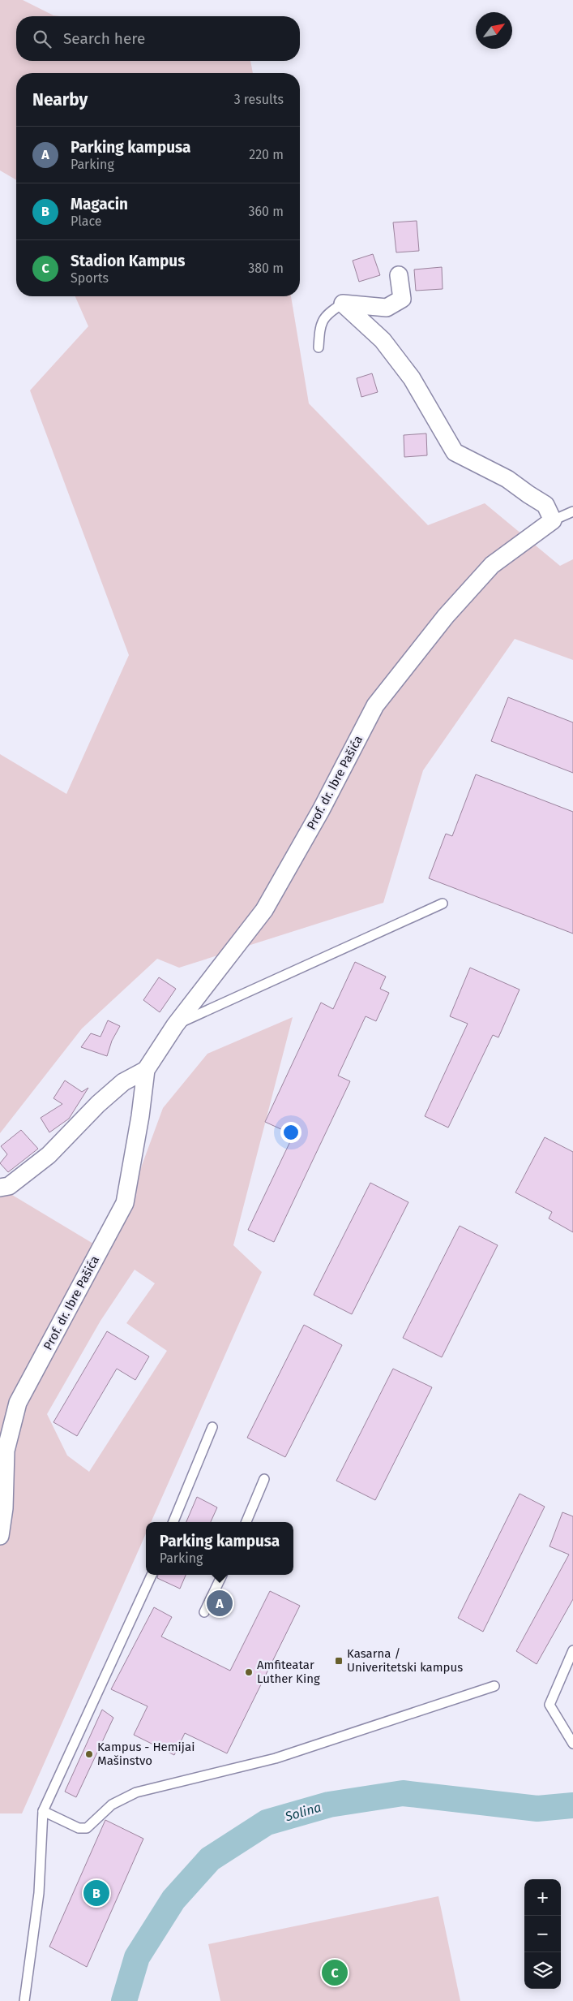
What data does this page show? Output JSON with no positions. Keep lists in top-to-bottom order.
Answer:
{
  "streets": {
    "street": ["Prof. dr. Ibre Pašića"]
  },
  "water": ["Solina"],
  "places": {
    "transit": ["Kasarna / Univeritetski kampus"],
    "other": ["Amfiteatar Luther King", "Kampus - Hemijai Mašinstvo"]
  },
  "north": "top right",
  "page": {
    "search": "Search here",
    "heading": ["Nearby", "3 results"],
    "list": [
      {
        "mark": "A",
        "name": "Parking kampusa",
        "note": "Parking",
        "value": "220 m"
      },
      {
        "mark": "B",
        "name": "Magacin",
        "note": "Place",
        "value": "360 m"
      },
      {
        "mark": "C",
        "name": "Stadion Kampus",
        "note": "Sports",
        "value": "380 m"
      }
    ],
    "popup": ["Parking kampusa", "Parking"],
    "pins": ["A", "B", "C"],
    "map_buttons": ["+", "−"]
  }
}
